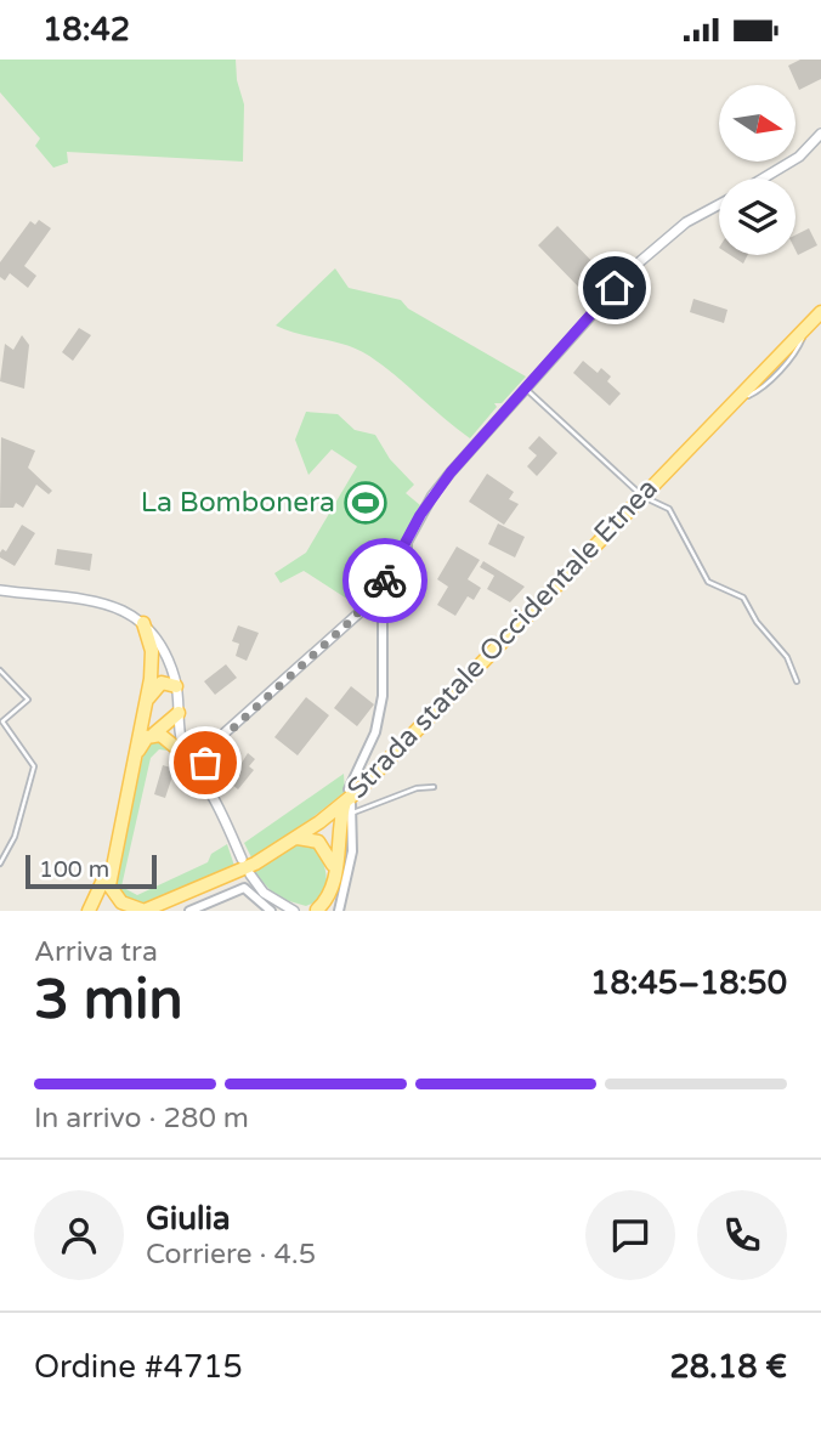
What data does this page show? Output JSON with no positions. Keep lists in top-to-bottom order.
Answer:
{
  "streets": {
    "main road": ["Strada statale Occidentale Etnea"]
  },
  "places": {
    "sports": ["La Bombonera"]
  },
  "scale_bar": "100 m",
  "north": "right",
  "page": {
    "status": "18:42",
    "scale": "100 m",
    "heading": ["3 min", "Arriva tra", "18:45–18:50"],
    "panel": [
      "Giulia",
      "Corriere · 4.5",
      "Ordine #4715",
      "28.18 €"
    ],
    "bar": "In arrivo · 280 m"
  }
}
